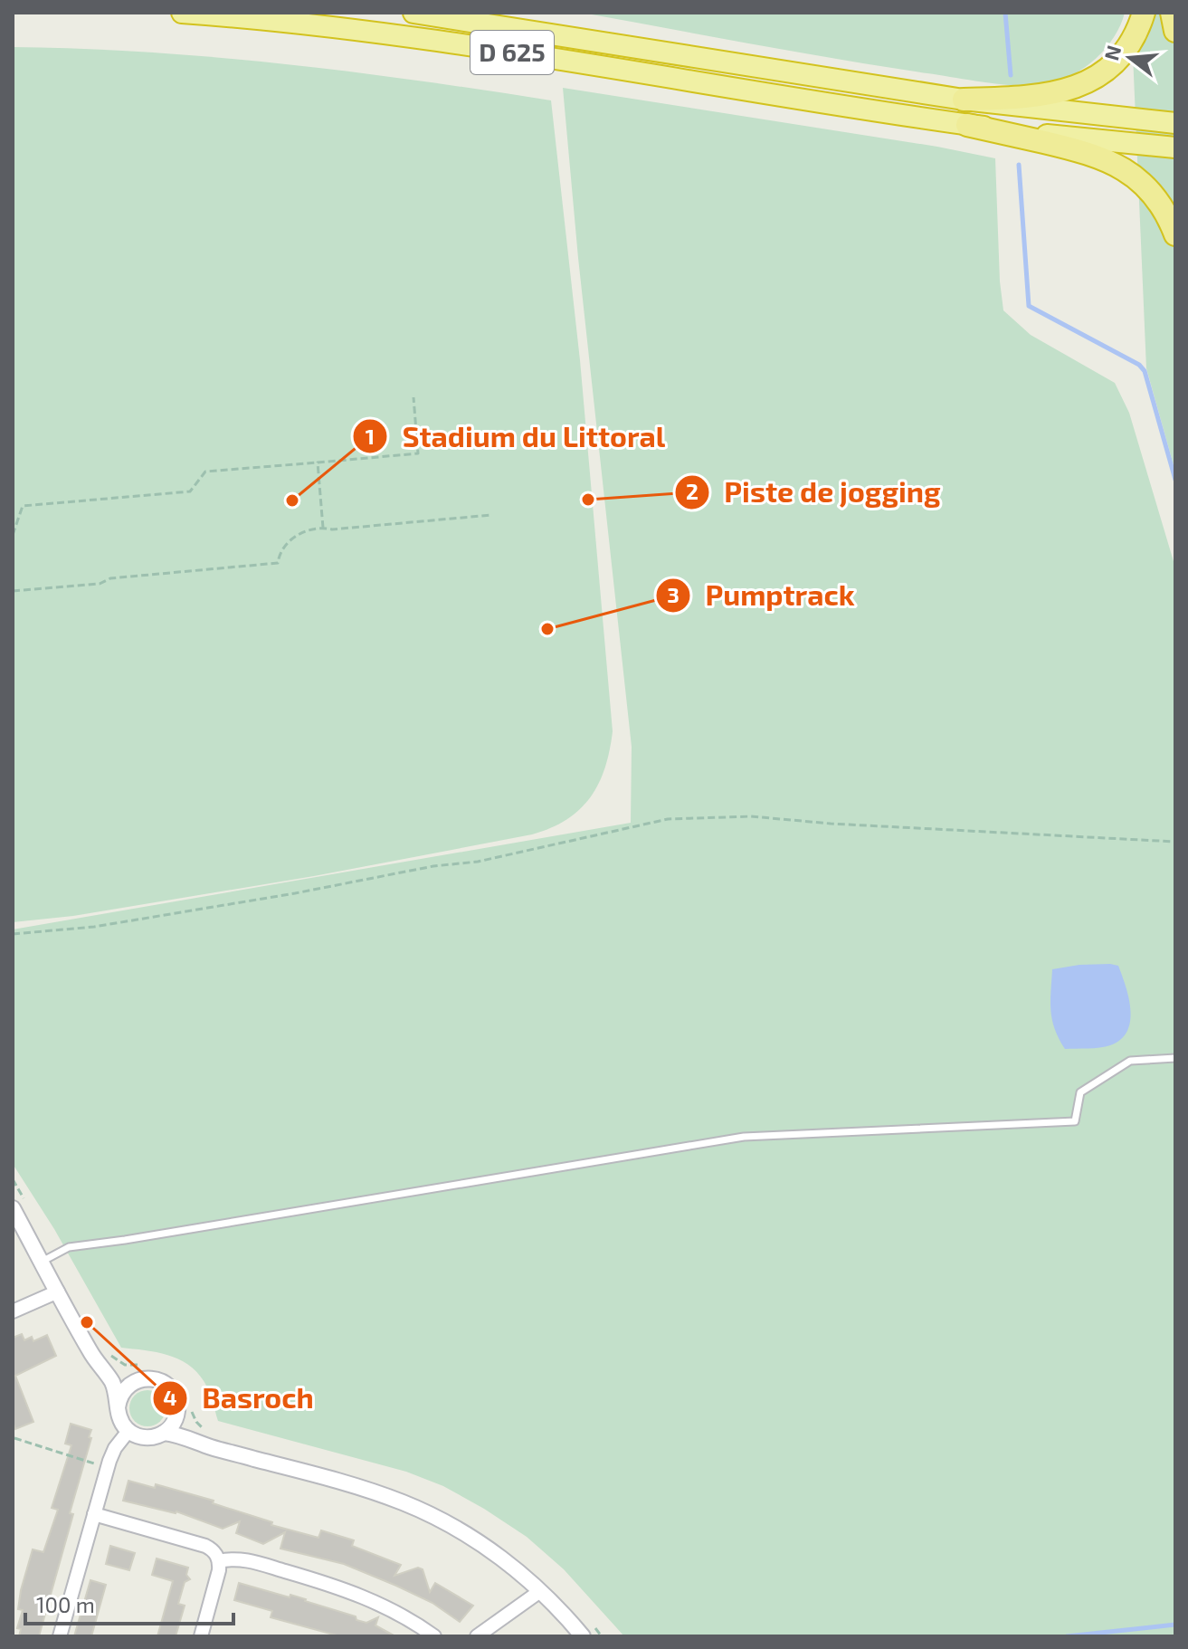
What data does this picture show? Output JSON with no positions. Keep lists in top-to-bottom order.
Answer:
{
  "streets": {
    "highway": ["D 625"]
  },
  "places": [
    "Piste de jogging",
    "Stadium du Littoral",
    "Pumptrack",
    "Basroch"
  ],
  "scale_bar": "100 m",
  "north": "left"
}
